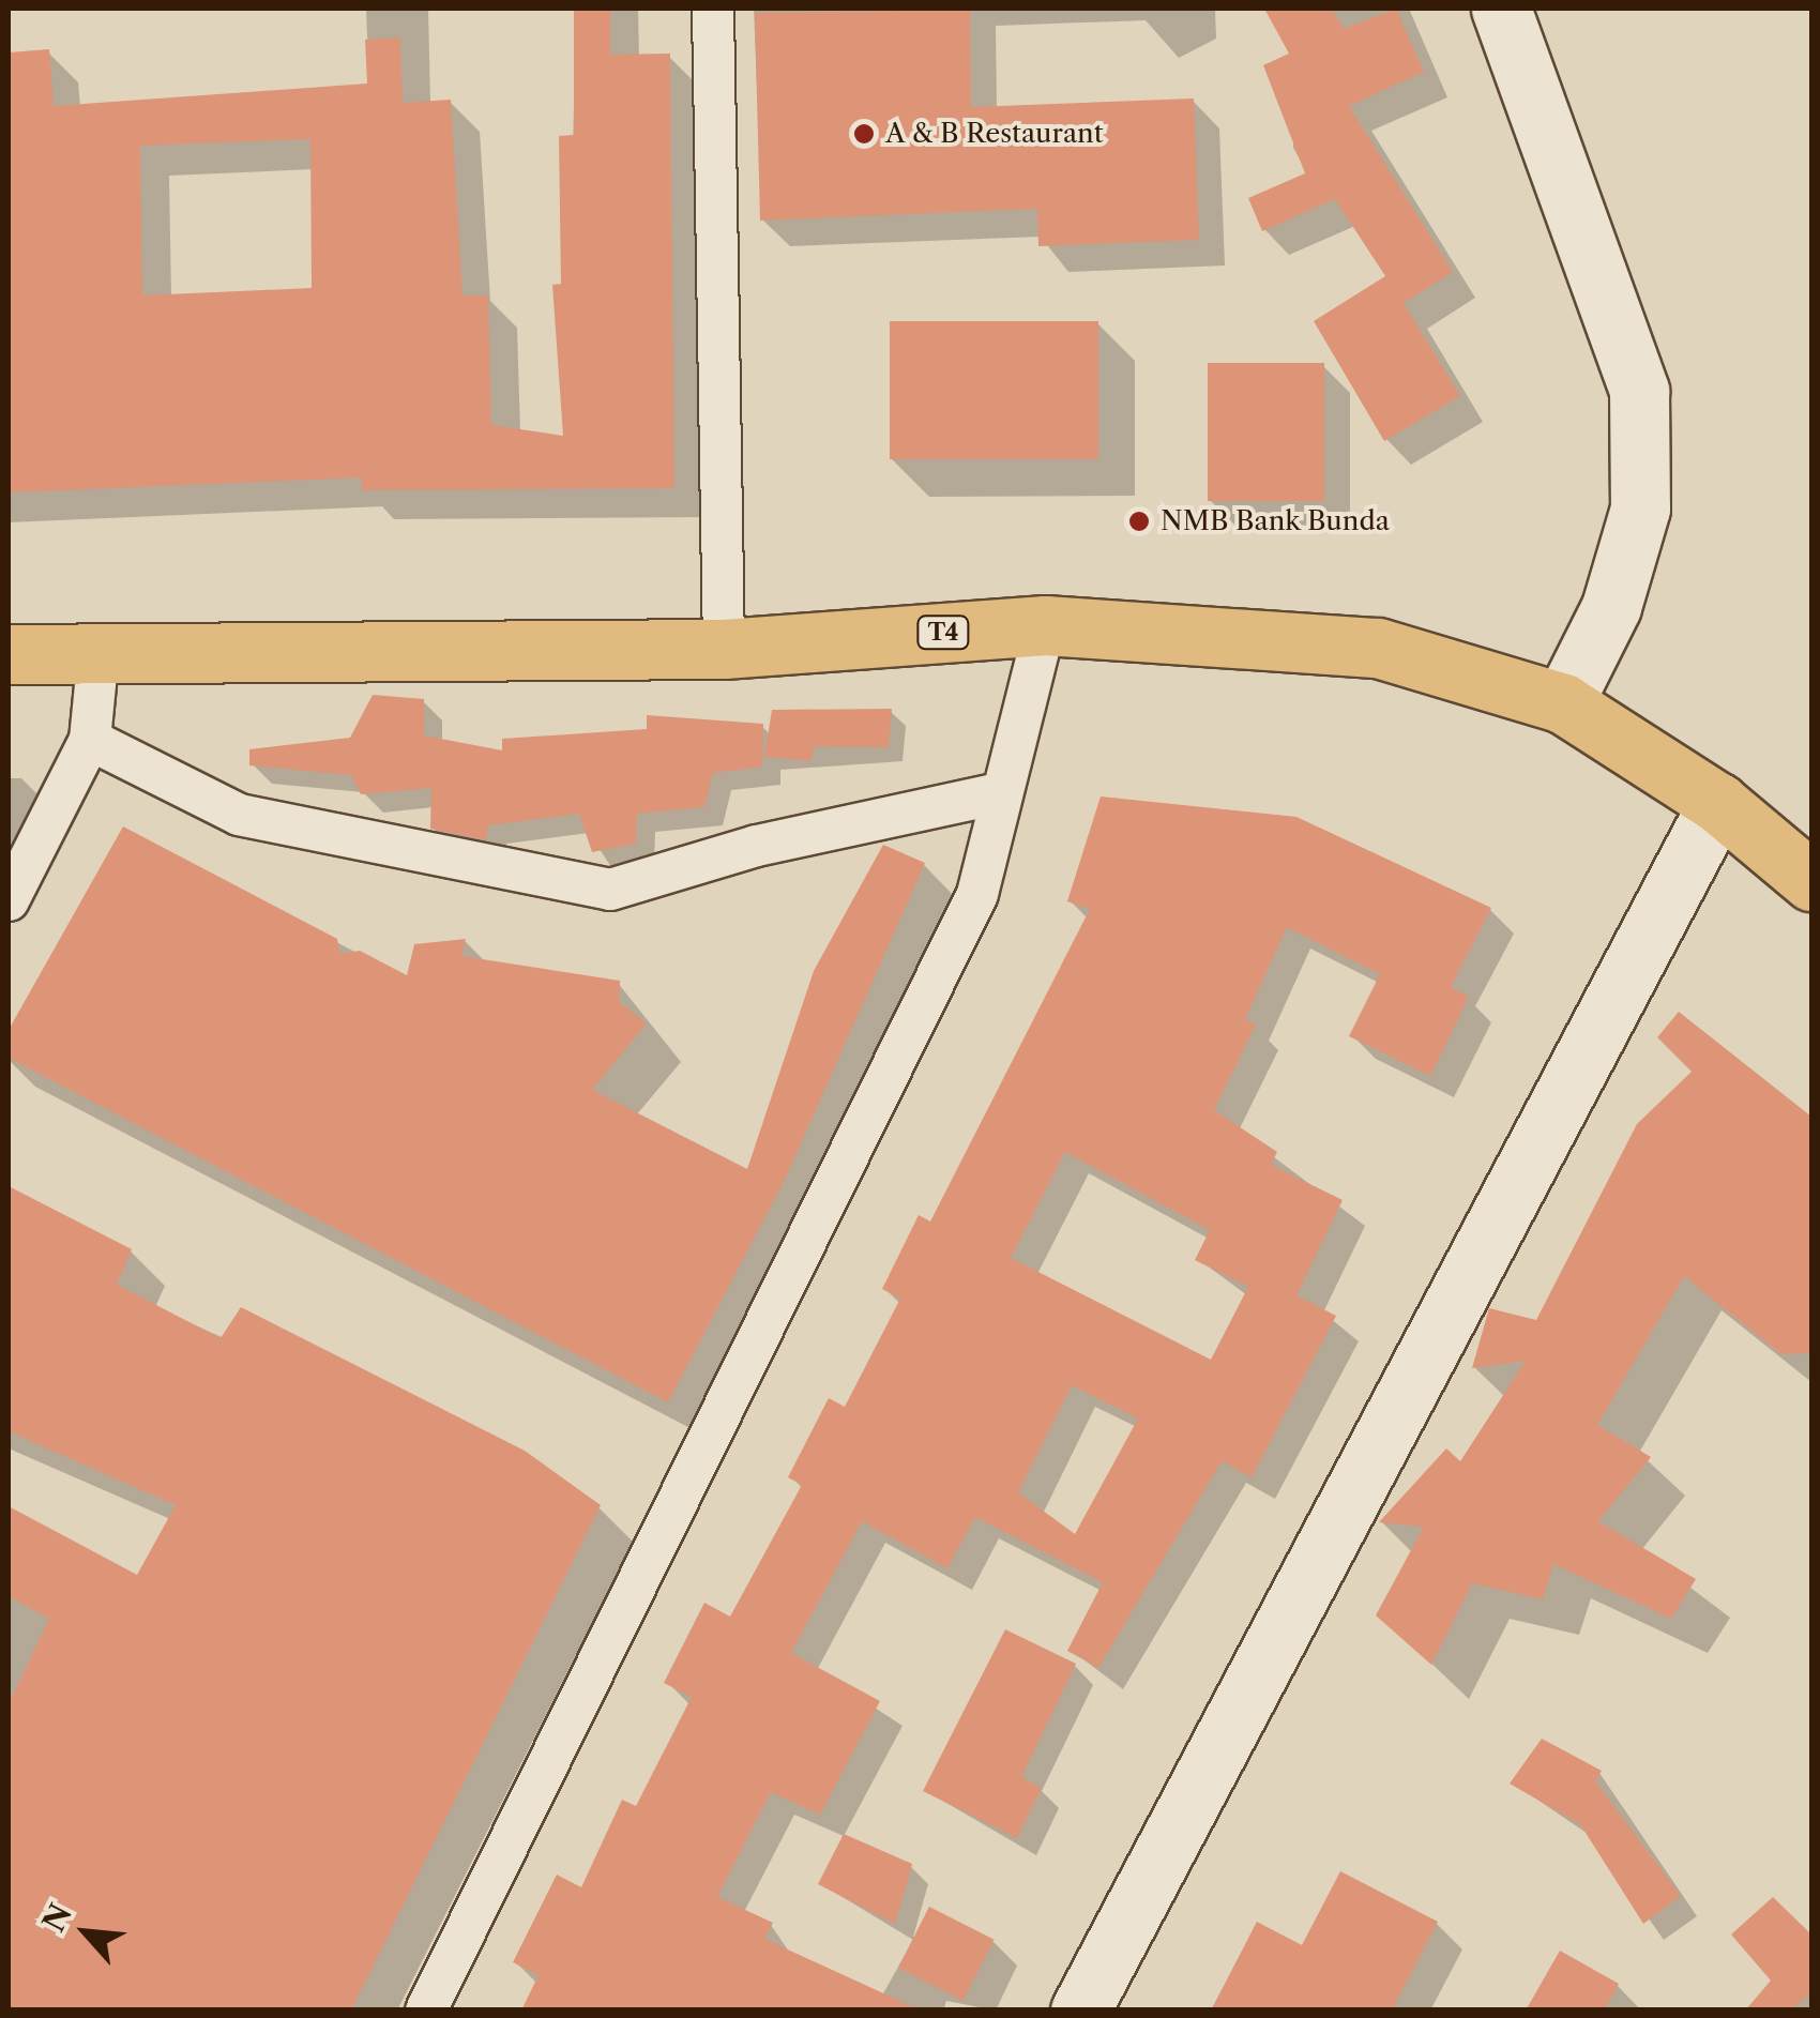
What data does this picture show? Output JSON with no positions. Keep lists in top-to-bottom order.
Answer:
{
  "streets": {
    "highway": ["T4"]
  },
  "places": ["A & B Restaurant", "NMB Bank Bunda"],
  "north": "top left"
}
